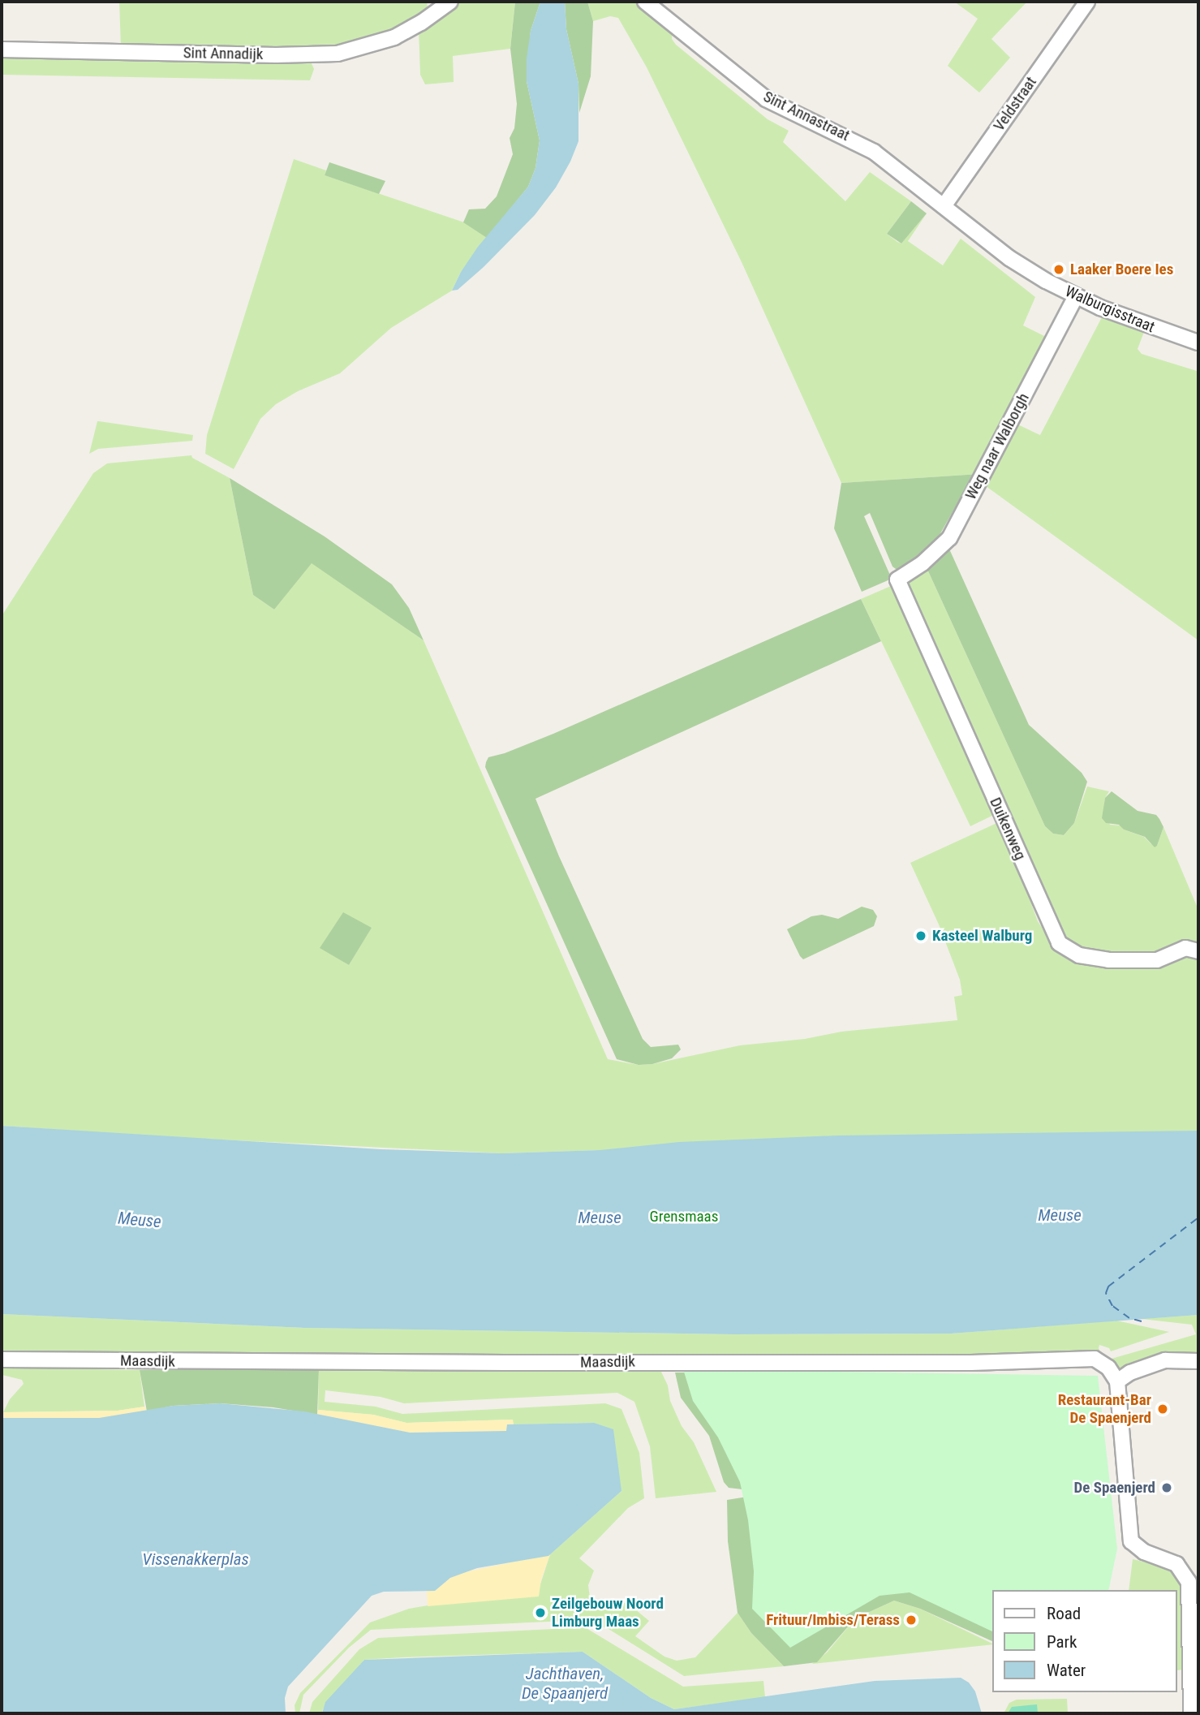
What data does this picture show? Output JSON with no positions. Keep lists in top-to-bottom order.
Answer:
{
  "streets": {
    "street": [
      "Sint Annadijk",
      "Veldstraat",
      "Sint Annastraat",
      "Walburgisstraat",
      "Weg naar Walborgh",
      "Duikenweg",
      "Maasdijk"
    ]
  },
  "crossings": [
    ["Veldstraat", "Sint Annastraat"],
    ["Veldstraat", "Walburgisstraat"],
    ["Sint Annastraat", "Walburgisstraat"],
    ["Walburgisstraat", "Weg naar Walborgh"],
    ["Weg naar Walborgh", "Duikenweg"]
  ],
  "water": ["Meuse", "Vissenakkerplas", "Jachthaven, De Spaanjerd"],
  "parks": ["Grensmaas"],
  "places": [
    "Laaker Boere Ies",
    "Kasteel Walburg",
    "Restaurant-Bar De Spaenjerd",
    "De Spaenjerd",
    "Zeilgebouw Noord Limburg Maas",
    "Frituur/Imbiss/Terass"
  ],
  "legend": ["Road", "Park", "Water"]
}
